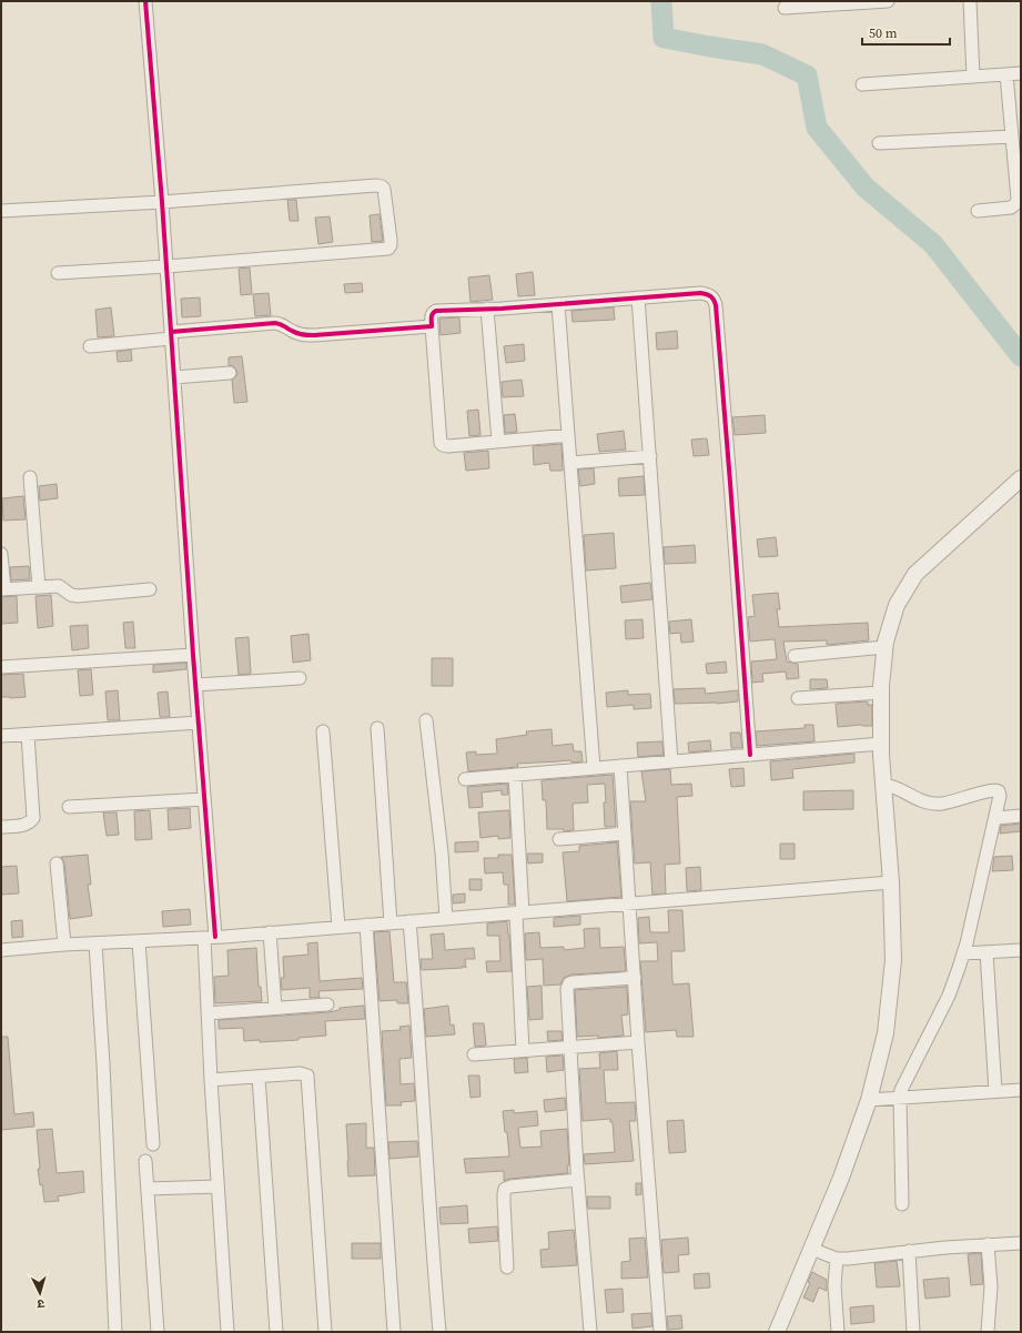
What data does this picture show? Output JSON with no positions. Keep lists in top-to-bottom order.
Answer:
{
  "scale_bar": "50 m",
  "north": "bottom"
}
